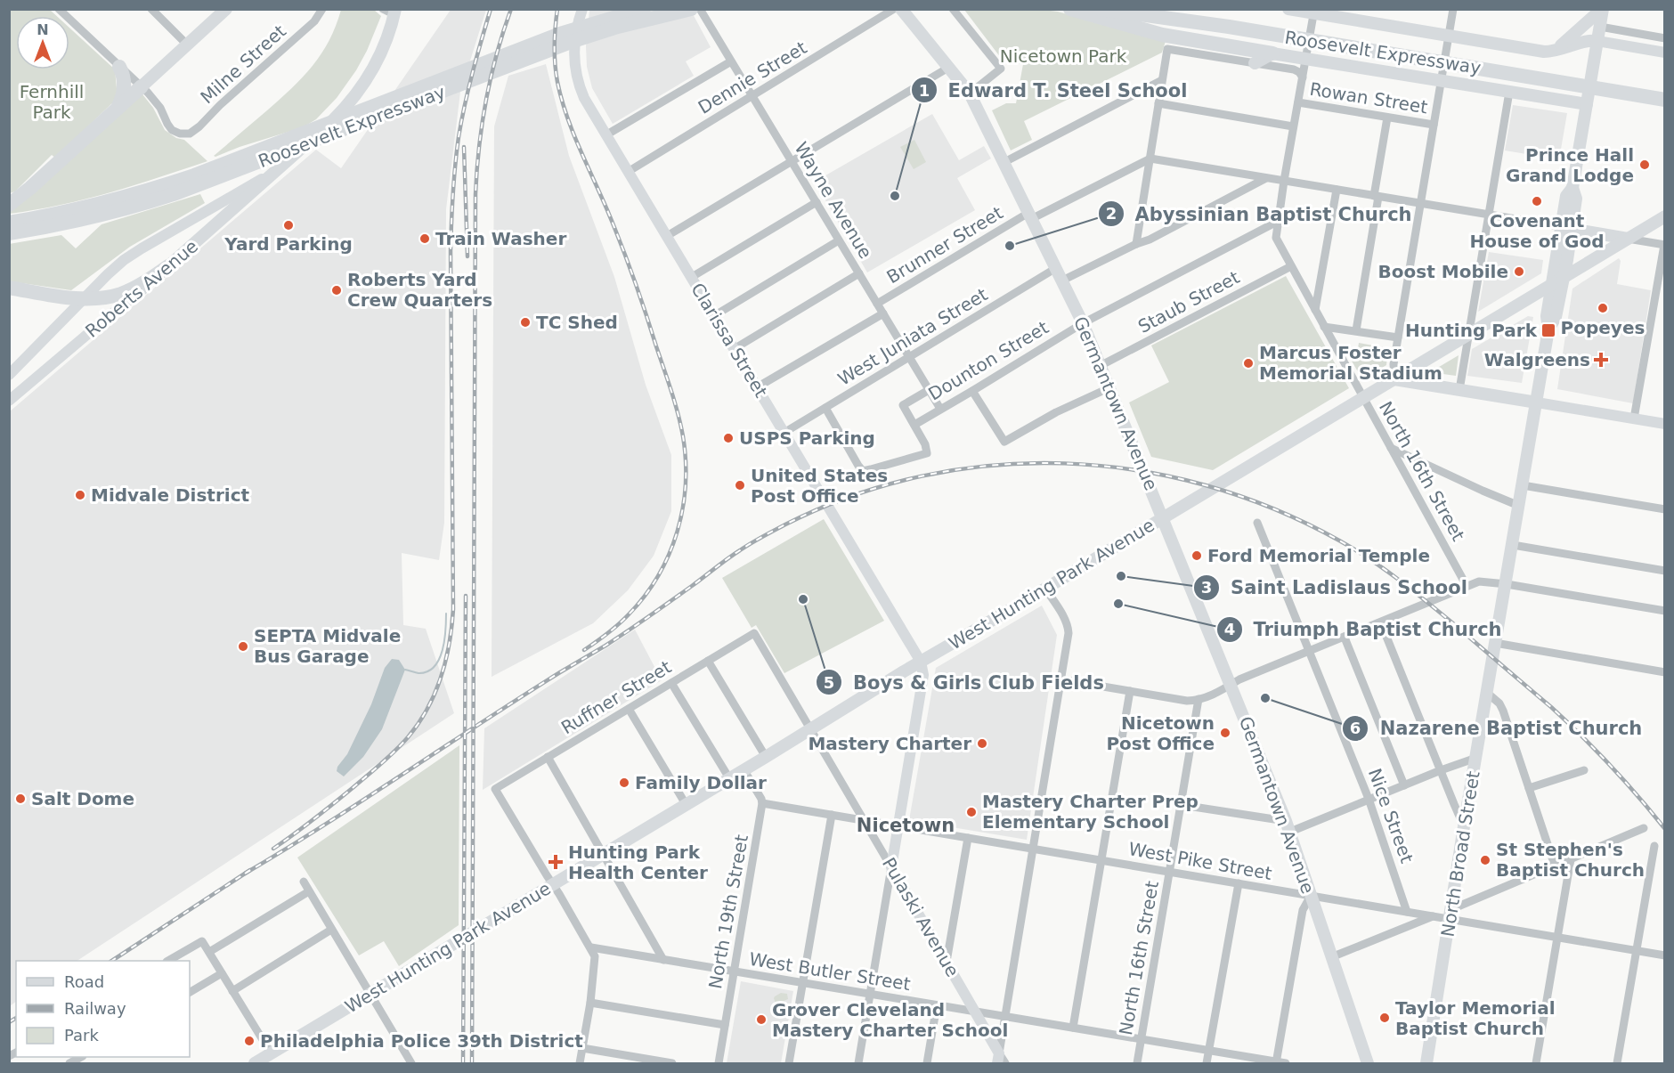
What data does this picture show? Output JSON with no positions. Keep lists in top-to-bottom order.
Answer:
{
  "streets": {
    "highway": ["Roosevelt Expressway"],
    "main road": [
      "Roberts Avenue",
      "Clarissa Street",
      "Germantown Avenue",
      "West Hunting Park Avenue",
      "North Broad Street",
      "Pulaski Avenue"
    ],
    "street": [
      "Milne Street",
      "Dennie Street",
      "Rowan Street",
      "Wayne Avenue",
      "Brunner Street",
      "Staub Street",
      "West Juniata Street",
      "Dounton Street",
      "North 16th Street",
      "Ruffner Street",
      "Nice Street",
      "West Pike Street",
      "North 19th Street",
      "West Butler Street"
    ]
  },
  "crossings": [
    ["Dennie Street", "Wayne Avenue"],
    ["Dennie Street", "Clarissa Street"],
    ["Rowan Street", "North 16th Street"],
    ["Wayne Avenue", "Brunner Street"],
    ["Wayne Avenue", "West Juniata Street"],
    ["Wayne Avenue", "Dounton Street"],
    ["Brunner Street", "Germantown Avenue"],
    ["Staub Street", "Germantown Avenue"],
    ["Staub Street", "North 16th Street"],
    ["West Juniata Street", "Clarissa Street"],
    ["West Juniata Street", "Germantown Avenue"],
    ["Clarissa Street", "West Hunting Park Avenue"],
    ["Dounton Street", "Germantown Avenue"],
    ["Dounton Street", "North 16th Street"],
    ["Germantown Avenue", "West Hunting Park Avenue"],
    ["Germantown Avenue", "West Pike Street"],
    ["North 16th Street", "West Hunting Park Avenue"],
    ["North 16th Street", "West Pike Street"],
    ["North 16th Street", "West Butler Street"],
    ["West Hunting Park Avenue", "Ruffner Street"],
    ["West Hunting Park Avenue", "North Broad Street"],
    ["West Hunting Park Avenue", "Pulaski Avenue"],
    ["Ruffner Street", "Pulaski Avenue"],
    ["Nice Street", "West Pike Street"],
    ["North Broad Street", "West Pike Street"],
    ["West Pike Street", "North 19th Street"],
    ["West Pike Street", "Pulaski Avenue"],
    ["North 19th Street", "West Butler Street"],
    ["Pulaski Avenue", "West Butler Street"]
  ],
  "districts": ["Nicetown"],
  "parks": ["Nicetown Park", "Fernhill Park"],
  "places": {
    "other": [
      "Prince Hall Grand Lodge",
      "Edward T. Steel School",
      "Covenant House of God",
      "Yard Parking",
      "Train Washer",
      "Abyssinian Baptist Church",
      "Boost Mobile",
      "Roberts Yard Crew Quarters",
      "Popeyes",
      "TC Shed",
      "Marcus Foster Memorial Stadium",
      "USPS Parking",
      "United States Post Office",
      "Midvale District",
      "Ford Memorial Temple",
      "Saint Ladislaus School",
      "Boys & Girls Club Fields",
      "Triumph Baptist Church",
      "SEPTA Midvale Bus Garage",
      "Nazarene Baptist Church",
      "Nicetown Post Office",
      "Mastery Charter",
      "Family Dollar",
      "Salt Dome",
      "Mastery Charter Prep Elementary School",
      "St Stephen's Baptist Church",
      "Taylor Memorial Baptist Church",
      "Grover Cleveland Mastery Charter School",
      "Philadelphia Police 39th District"
    ],
    "transit": ["Hunting Park"],
    "health": ["Walgreens", "Hunting Park Health Center"]
  },
  "legend": ["Road", "Railway", "Park"],
  "north": "top"
}
